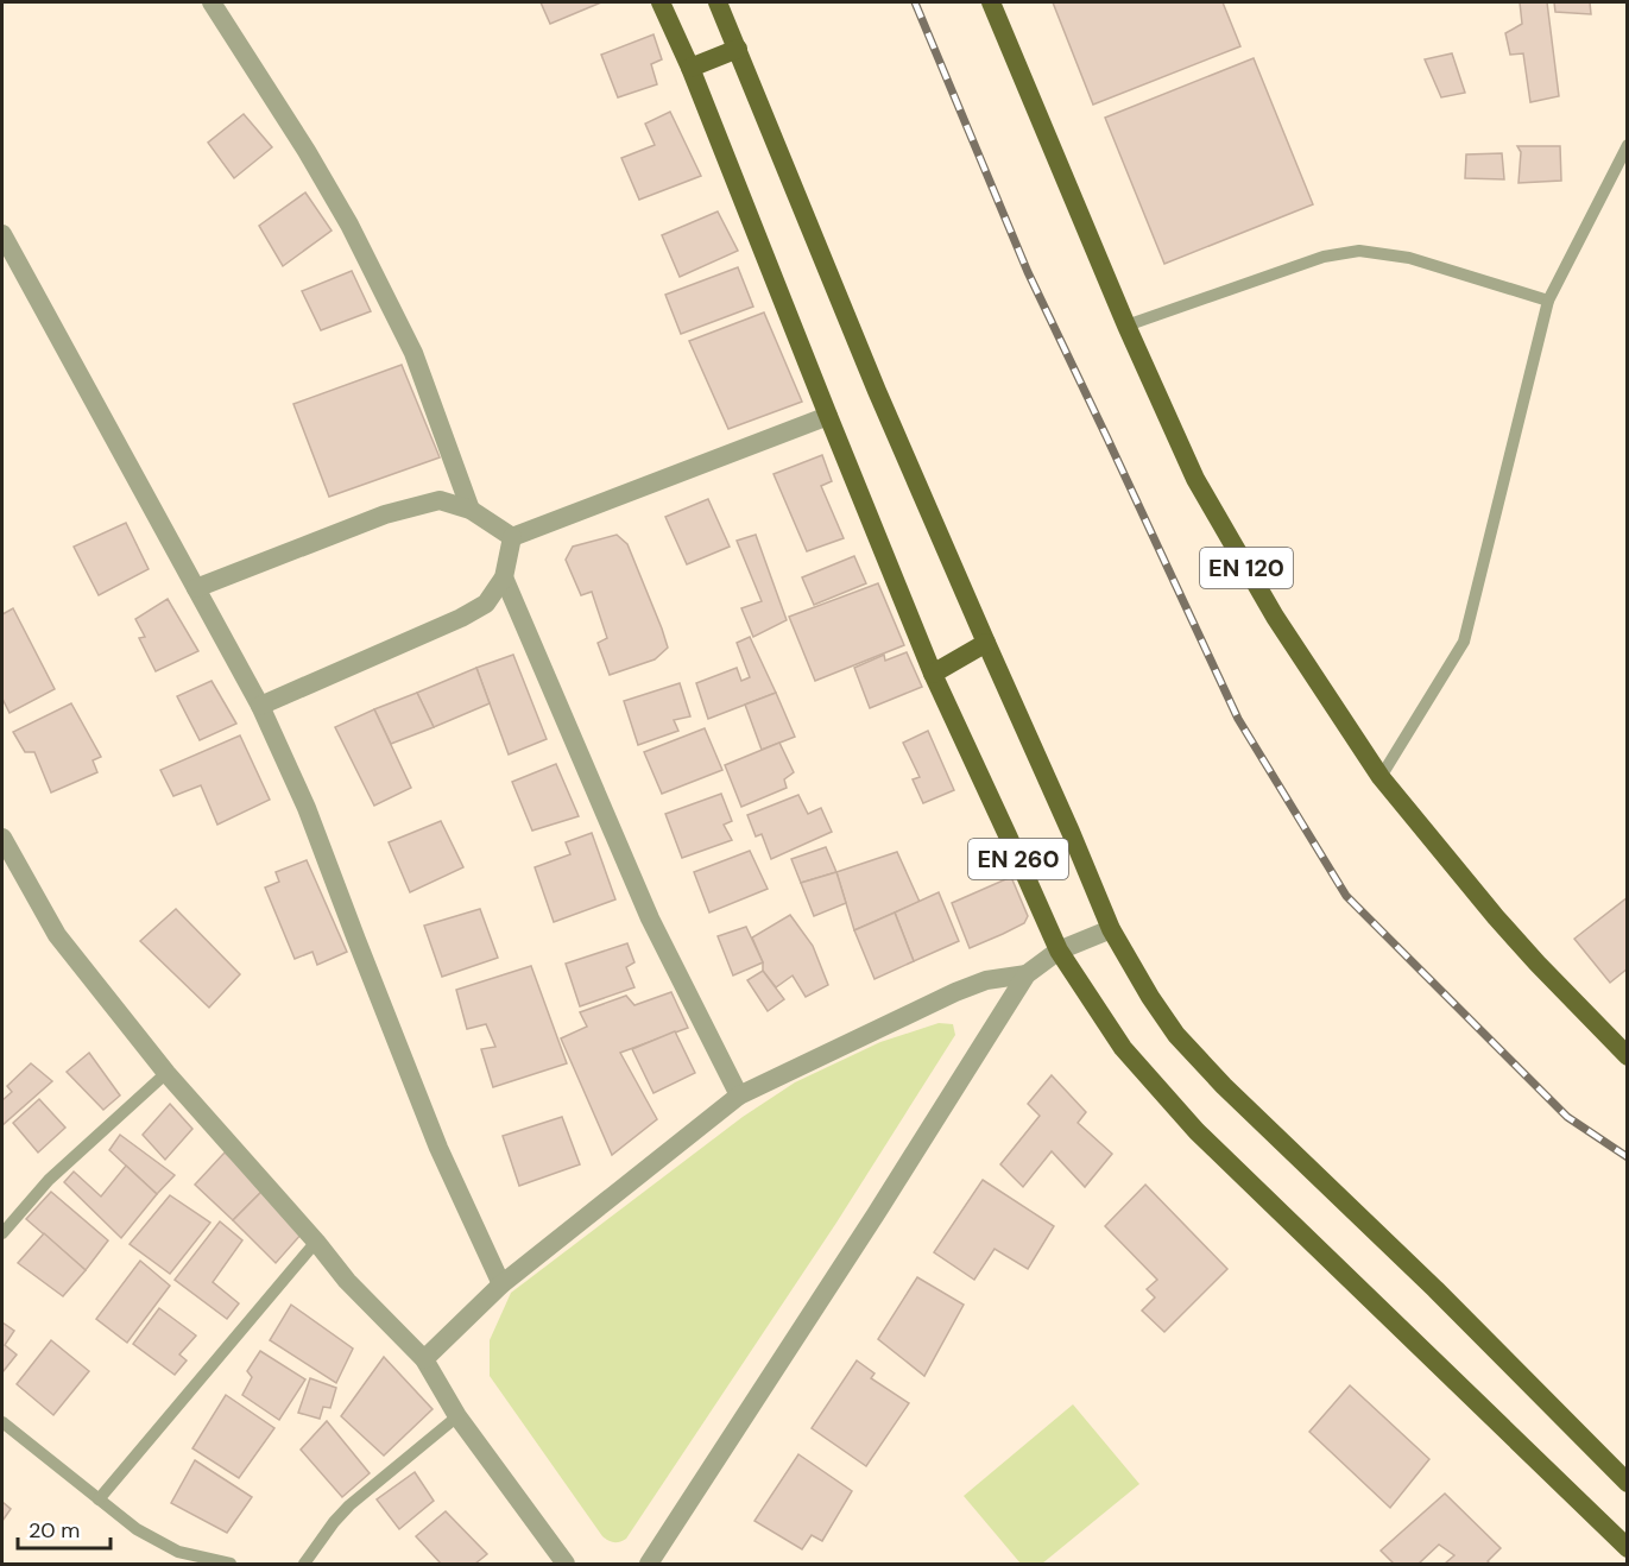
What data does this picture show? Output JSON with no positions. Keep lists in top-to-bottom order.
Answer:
{
  "streets": {
    "main road": ["EN 120", "EN 260"]
  },
  "scale_bar": "20 m"
}
